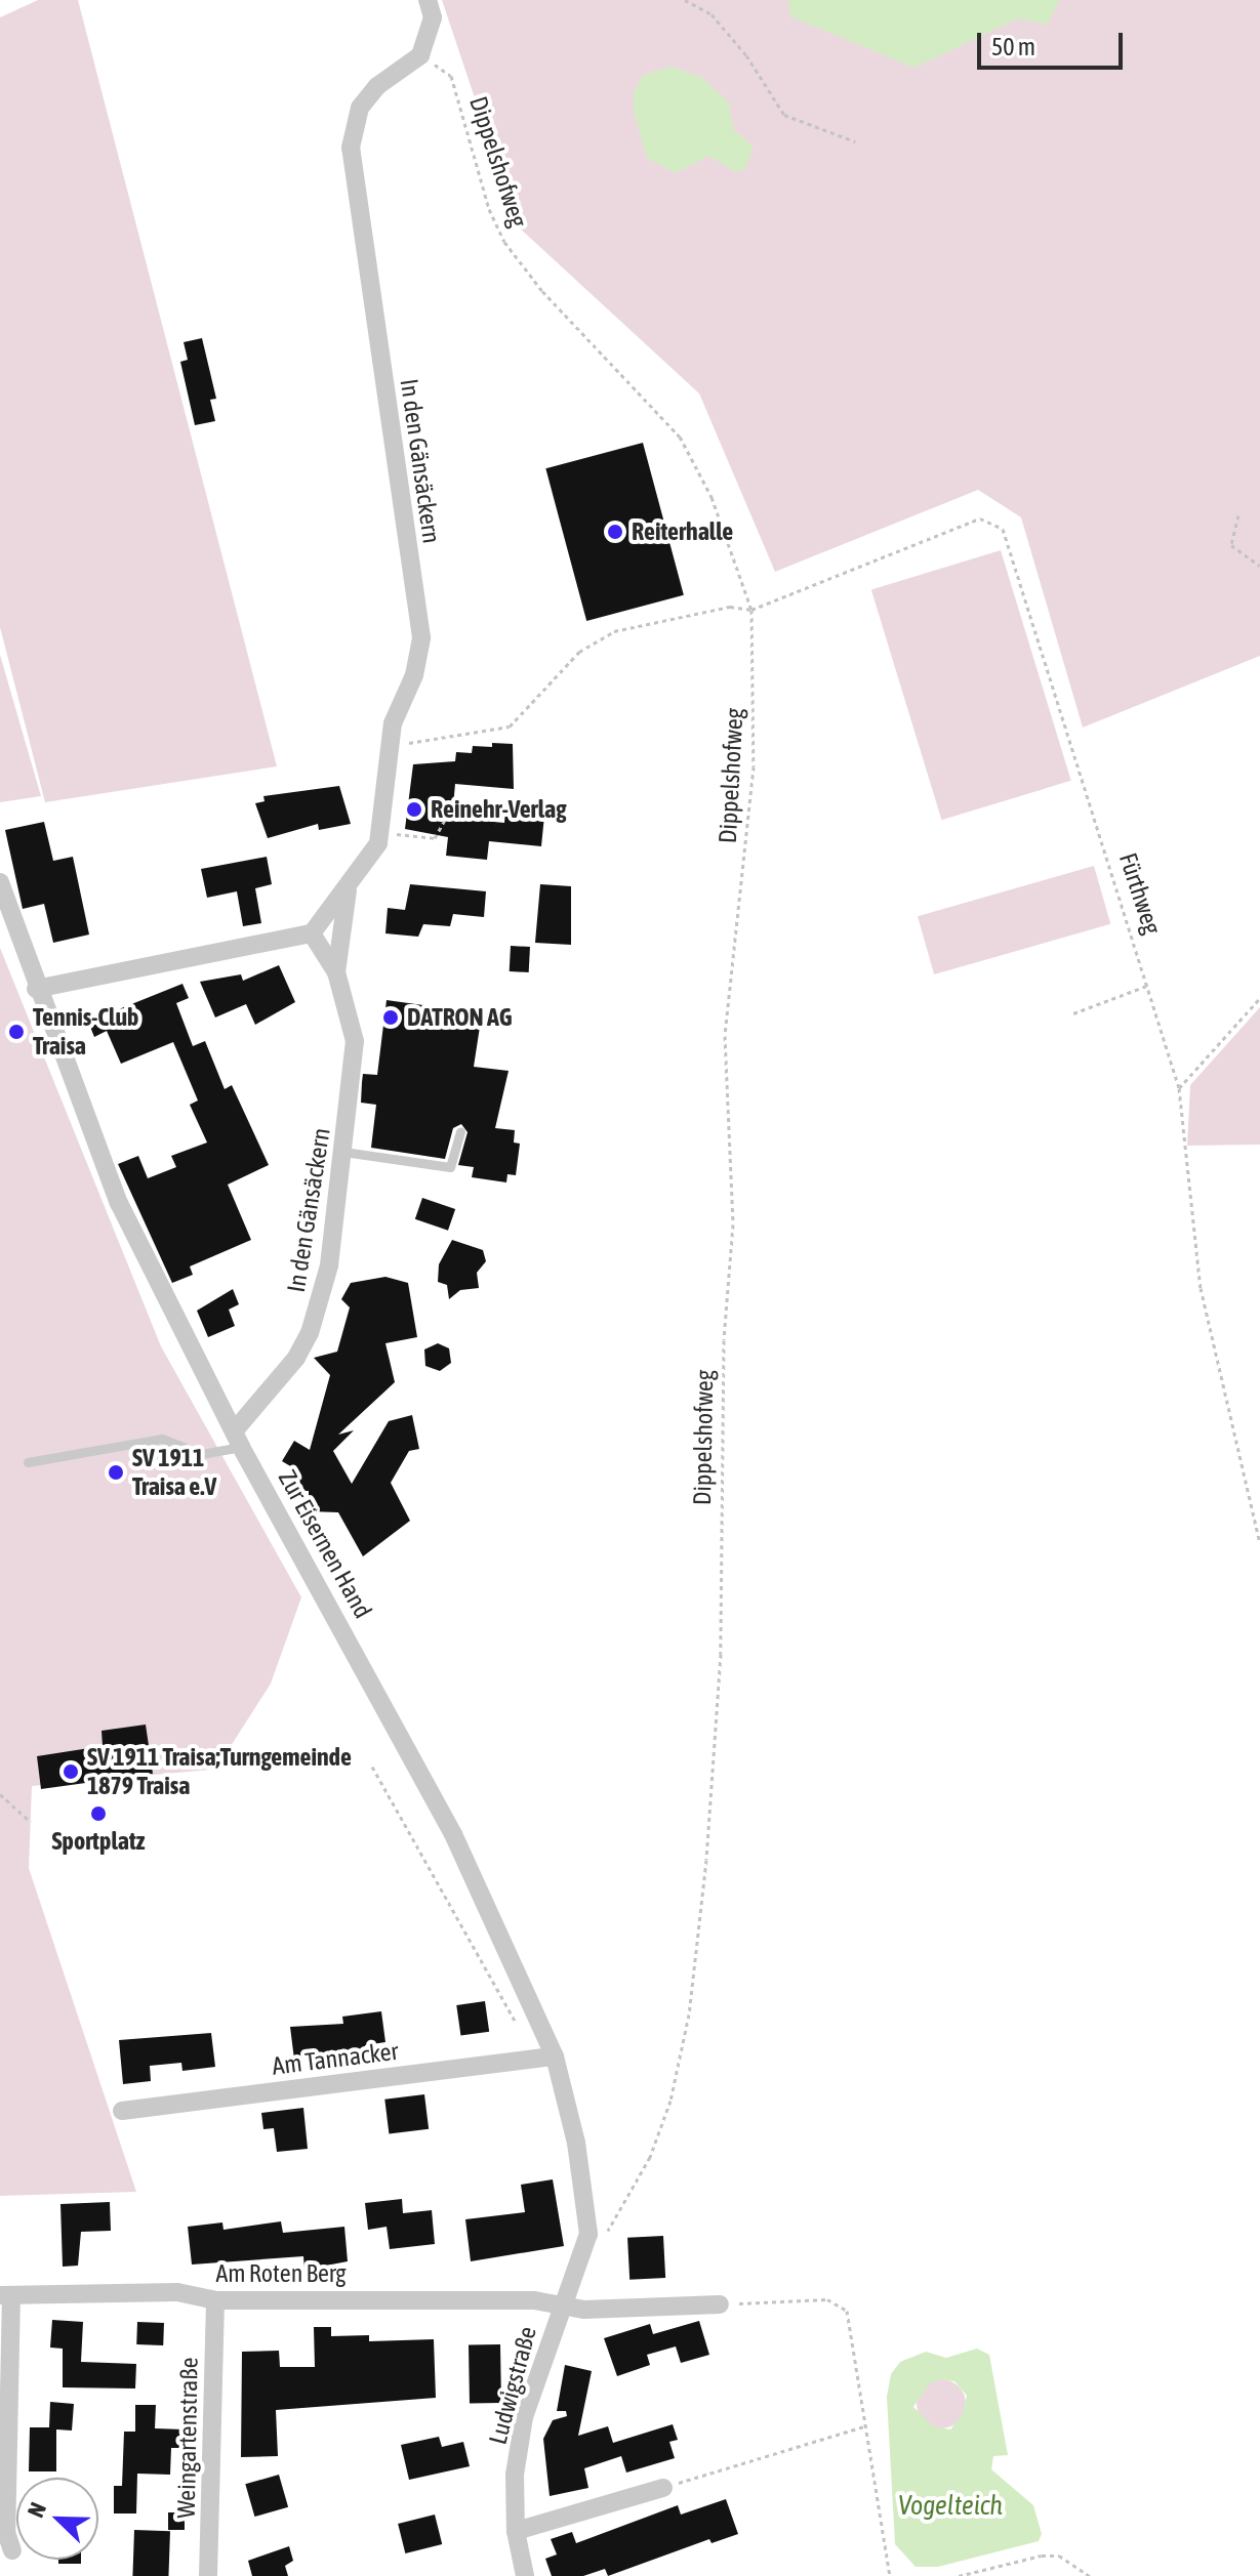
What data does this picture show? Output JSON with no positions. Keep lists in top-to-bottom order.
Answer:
{
  "streets": {
    "street": [
      "In den Gänsäckern",
      "Zur Eisernen Hand",
      "Am Tannacker",
      "Am Roten Berg",
      "Ludwigstraße",
      "Weingartenstraße"
    ],
    "path": ["Dippelshofweg", "Fürthweg"]
  },
  "crossings": [
    ["Dippelshofweg", "In den Gänsäckern"],
    ["Dippelshofweg", "Fürthweg"],
    ["Dippelshofweg", "Zur Eisernen Hand"],
    ["Dippelshofweg", "Ludwigstraße"],
    ["In den Gänsäckern", "Zur Eisernen Hand"],
    ["Zur Eisernen Hand", "Am Tannacker"],
    ["Zur Eisernen Hand", "Ludwigstraße"],
    ["Am Roten Berg", "Ludwigstraße"],
    ["Am Roten Berg", "Weingartenstraße"]
  ],
  "water": ["Vogelteich"],
  "places": [
    "Reiterhalle",
    "Reinehr-Verlag",
    "DATRON AG",
    "Tennis-Club Traisa",
    "SV 1911 Traisa e.V",
    "SV 1911 Traisa;Turngemeinde 1879 Traisa",
    "Sportplatz"
  ],
  "scale_bar": "50 m",
  "north": "top left"
}
